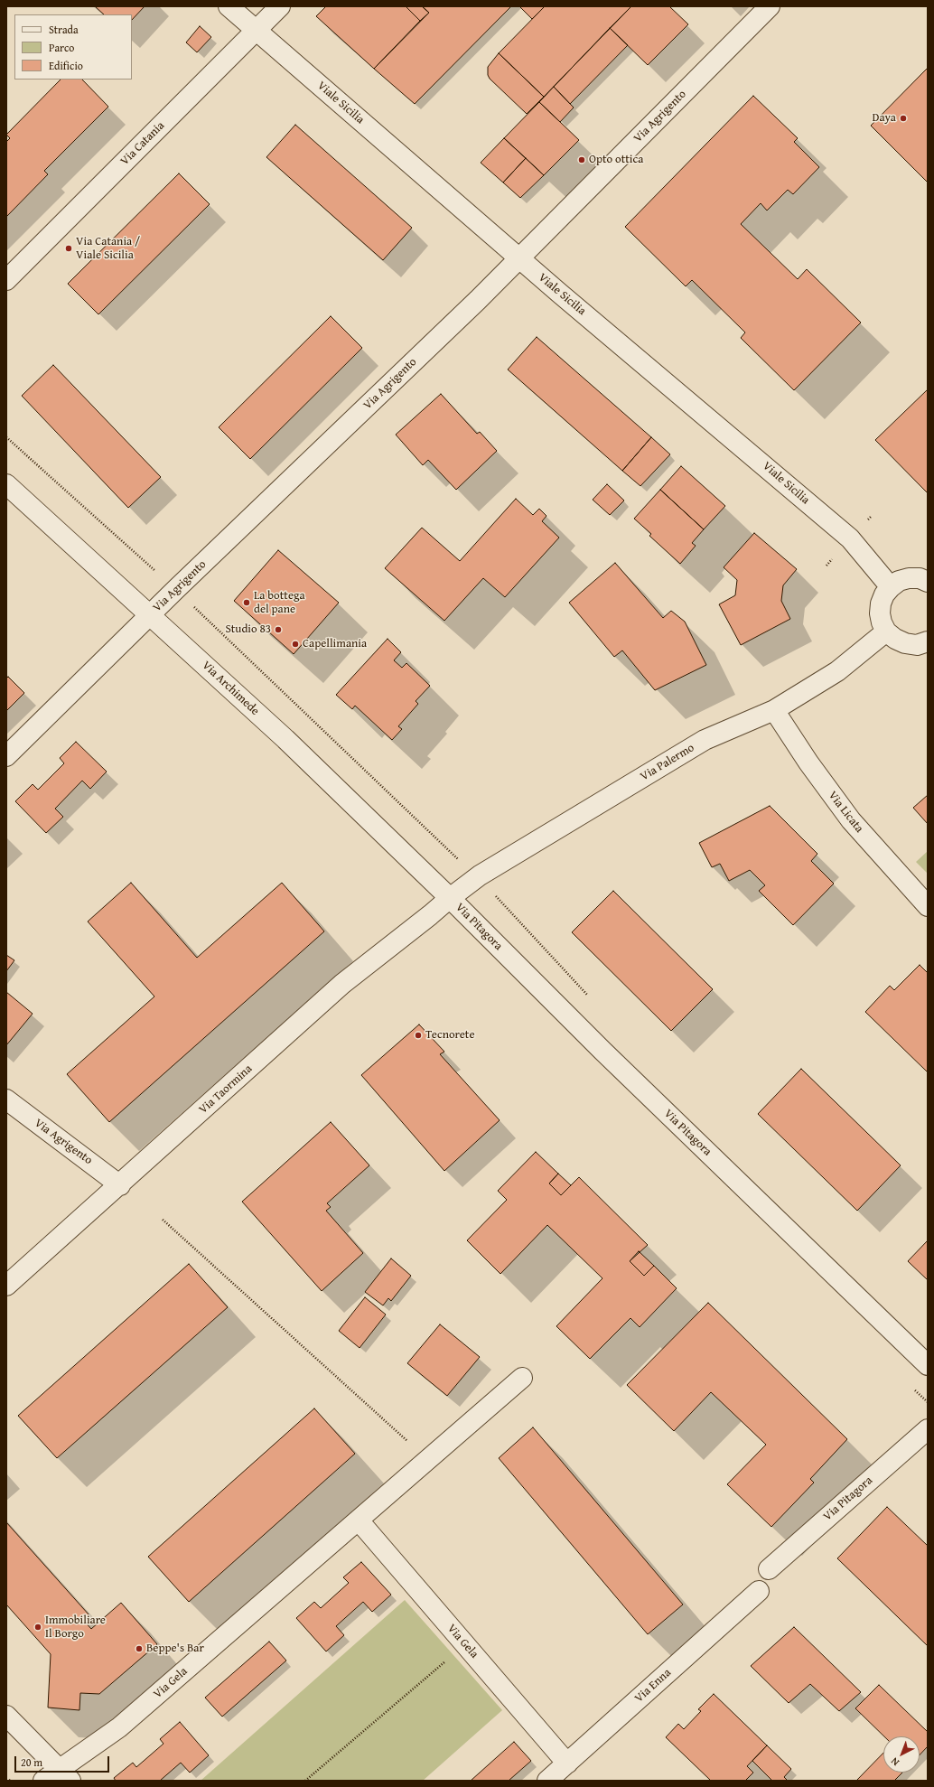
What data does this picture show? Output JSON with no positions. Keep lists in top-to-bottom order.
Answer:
{
  "streets": {
    "street": [
      "Viale Sicilia",
      "Via Agrigento",
      "Via Catania",
      "Via Archimede",
      "Via Palermo",
      "Via Licata",
      "Via Pitagora",
      "Via Taormina",
      "Via Gela",
      "Via Enna"
    ]
  },
  "crossings": [
    ["Viale Sicilia", "Via Agrigento"],
    ["Viale Sicilia", "Via Catania"],
    ["Via Agrigento", "Via Archimede"],
    ["Via Agrigento", "Via Taormina"],
    ["Via Archimede", "Via Palermo"],
    ["Via Archimede", "Via Pitagora"],
    ["Via Archimede", "Via Taormina"],
    ["Via Palermo", "Via Licata"],
    ["Via Palermo", "Via Pitagora"],
    ["Via Palermo", "Via Taormina"],
    ["Via Pitagora", "Via Taormina"],
    ["Via Gela", "Via Enna"]
  ],
  "places": [
    "Daya",
    "Opto ottica",
    "Via Catania / Viale Sicilia",
    "La bottega del pane",
    "Studio 83",
    "Capellimania",
    "Tecnorete",
    "Immobiliare Il Borgo",
    "Beppe's Bar"
  ],
  "legend": ["Strada", "Parco", "Edificio"],
  "scale_bar": "20 m",
  "north": "bottom left"
}
